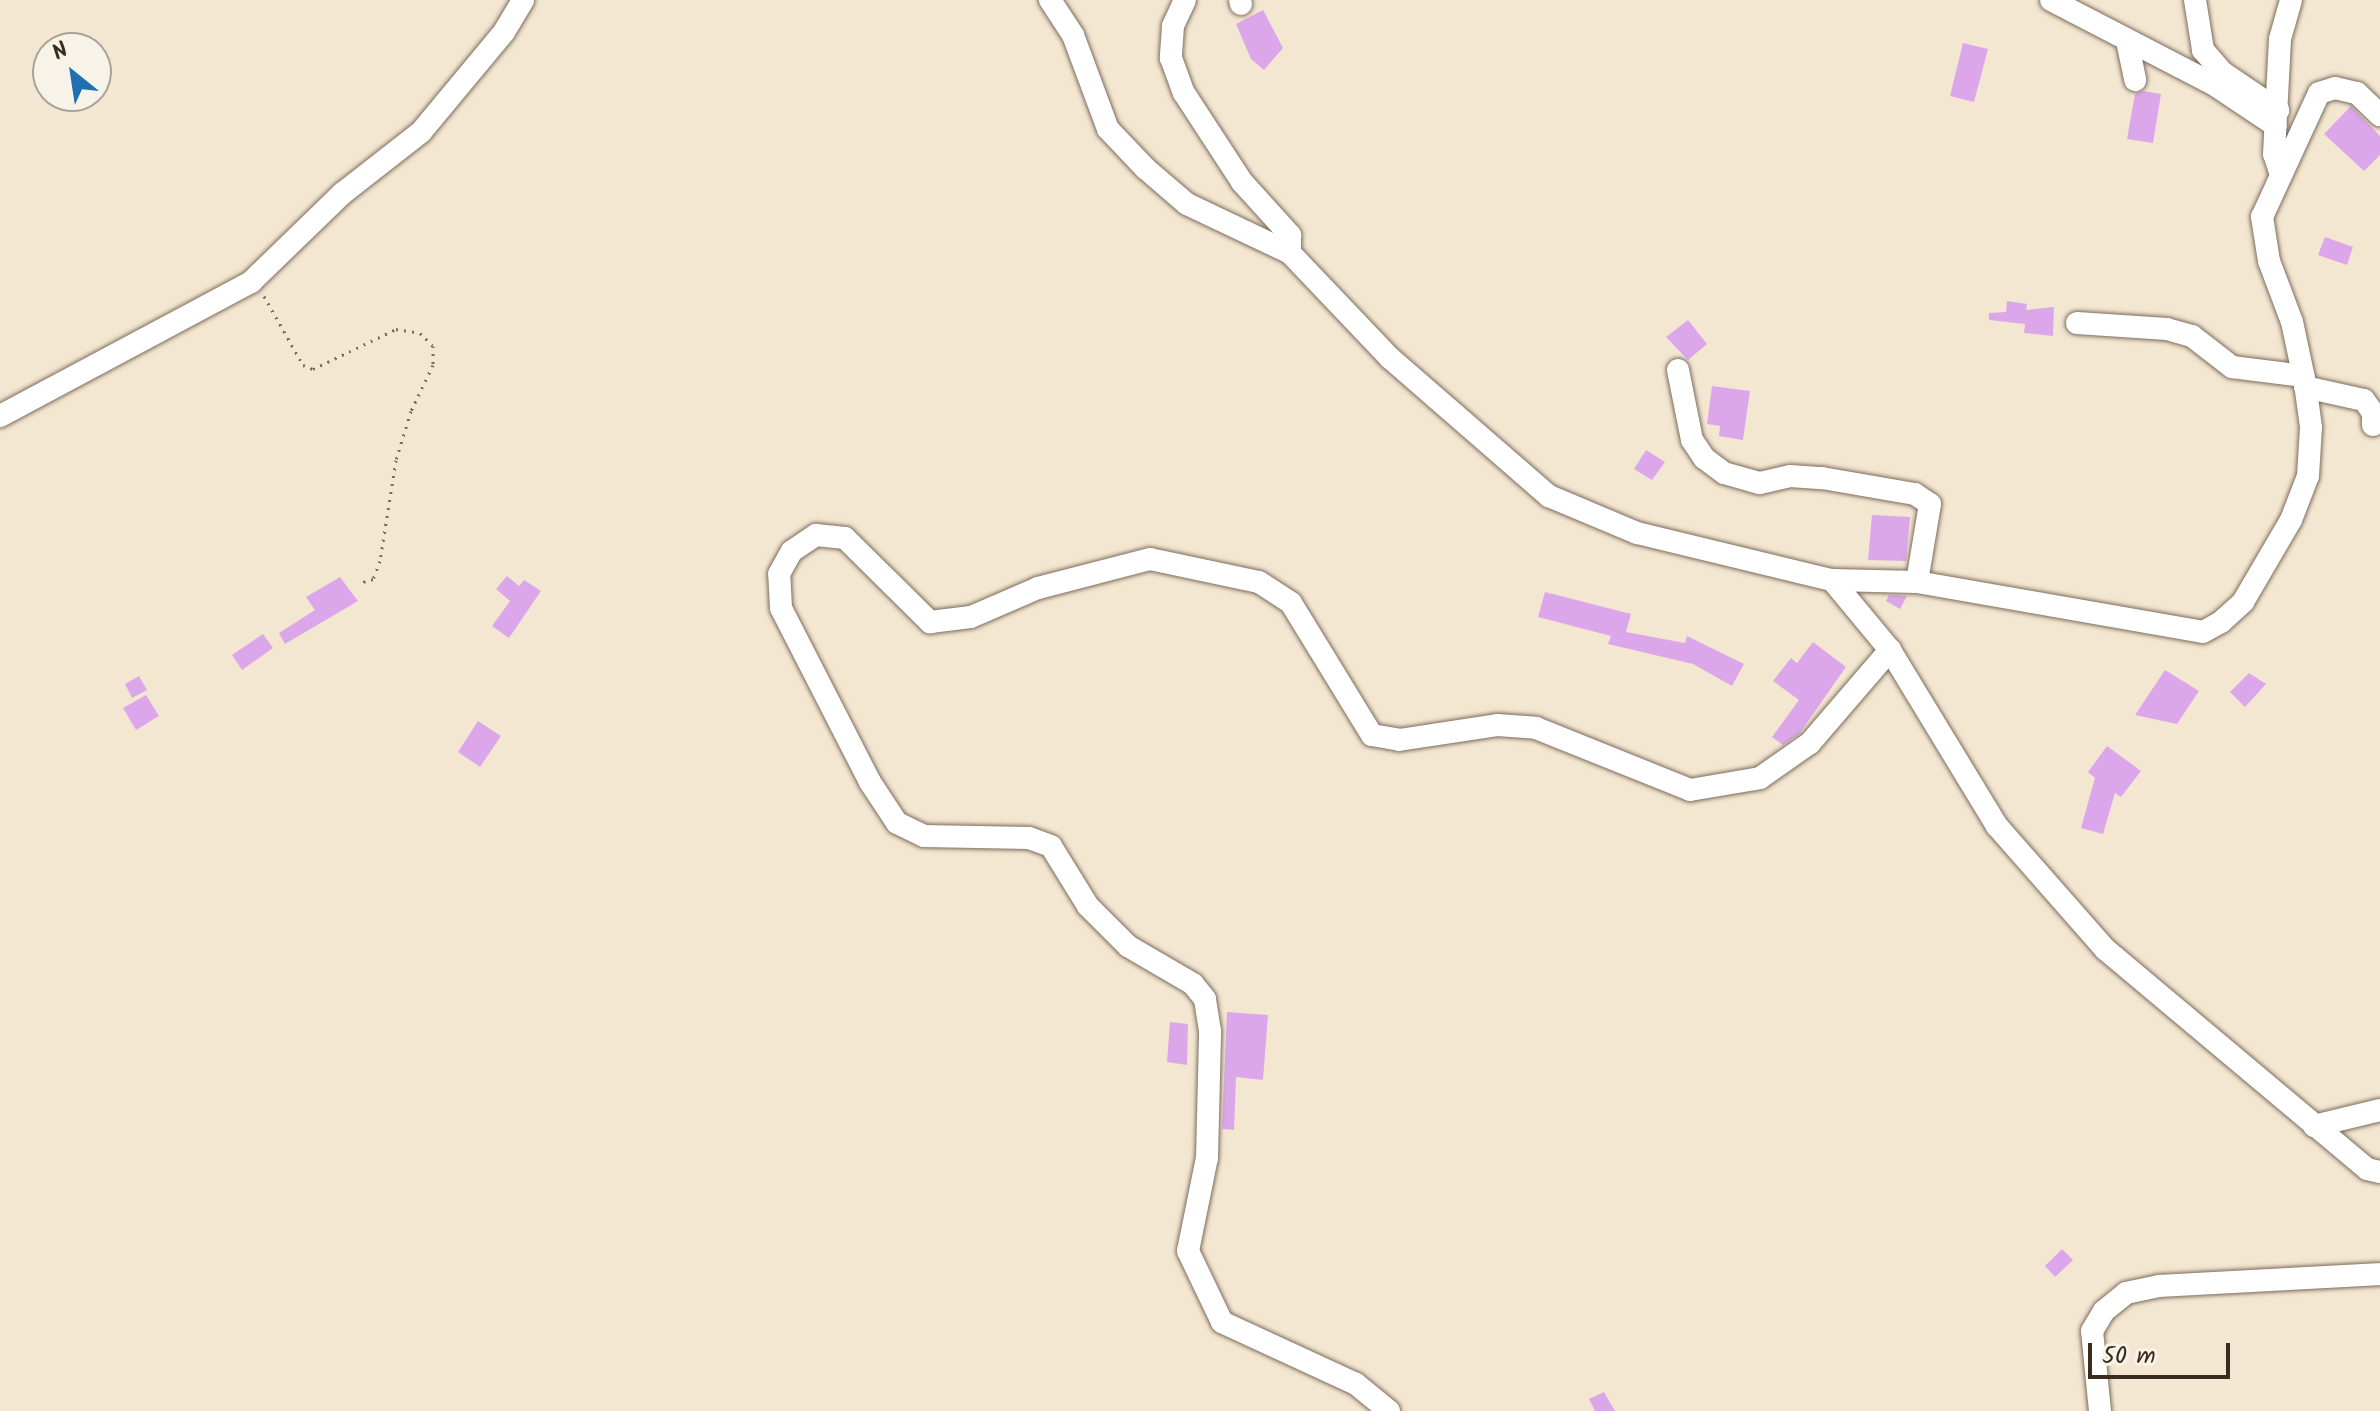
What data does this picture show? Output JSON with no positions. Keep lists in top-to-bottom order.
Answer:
{
  "scale_bar": "50 m",
  "north": "top left"
}
